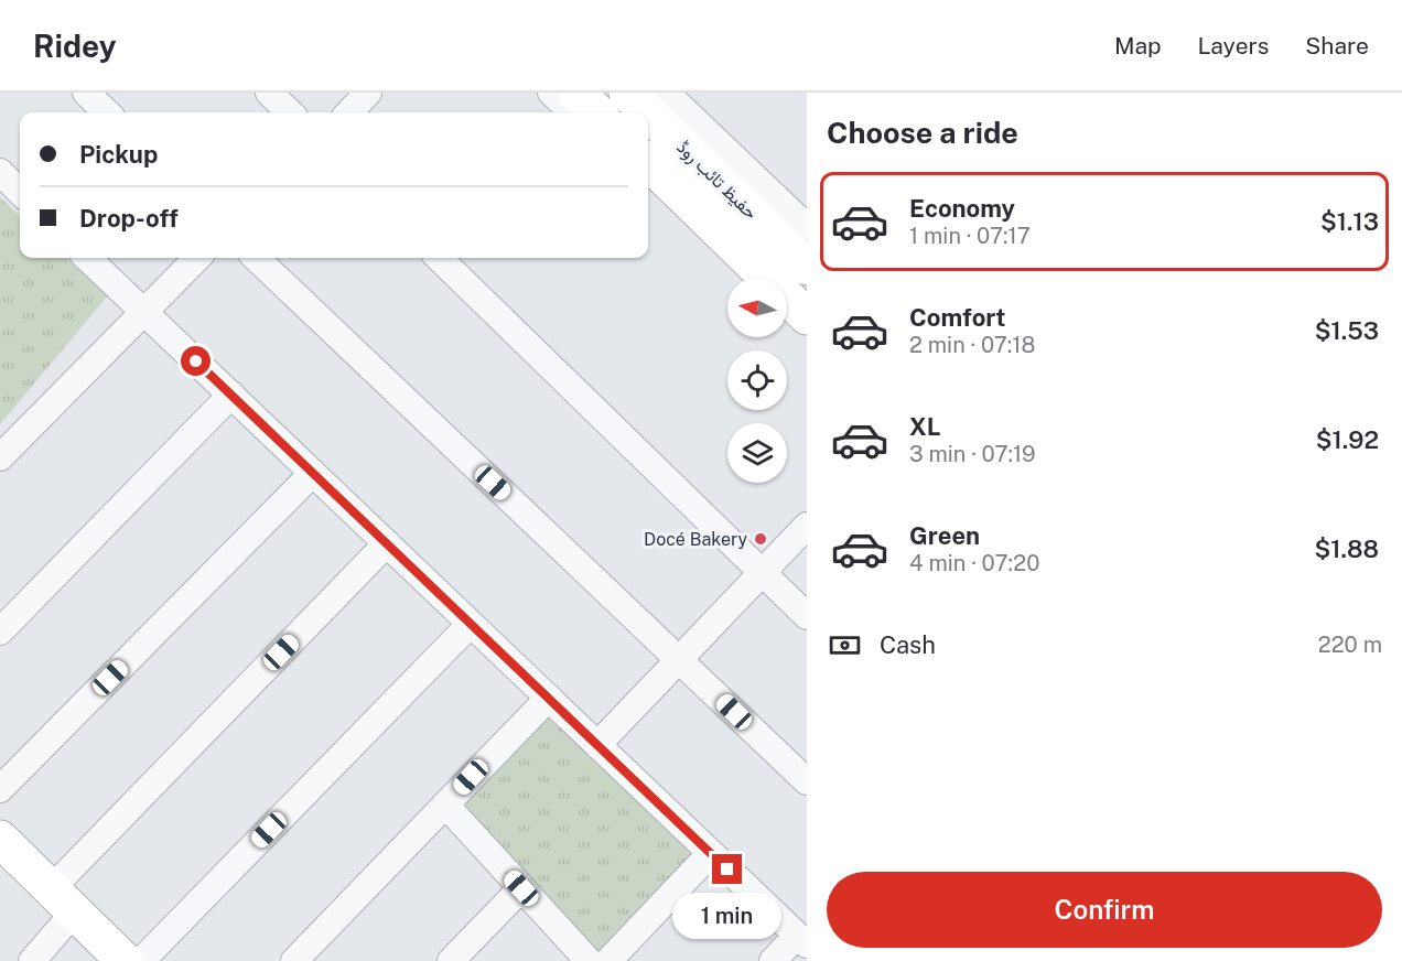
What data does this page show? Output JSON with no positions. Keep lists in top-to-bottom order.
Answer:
{
  "streets": {
    "street": ["حفیظ تائب روڈ"]
  },
  "places": ["Docé Bakery"],
  "north": "left",
  "page": {
    "header": "Ridey",
    "nav": ["Map", "Layers", "Share"],
    "heading": "Choose a ride",
    "banner": ["Pickup", "Drop-off"],
    "list": [
      {
        "name": "Economy",
        "note": "1 min · 07:17",
        "value": "$1.13"
      },
      {
        "name": "Comfort",
        "note": "2 min · 07:18",
        "value": "$1.53"
      },
      {
        "name": "XL",
        "note": "3 min · 07:19",
        "value": "$1.92"
      },
      {
        "name": "Green",
        "note": "4 min · 07:20",
        "value": "$1.88"
      }
    ],
    "pay": ["Cash", "220 m"],
    "buttons": "Confirm",
    "bubble": "1 min"
  }
}
